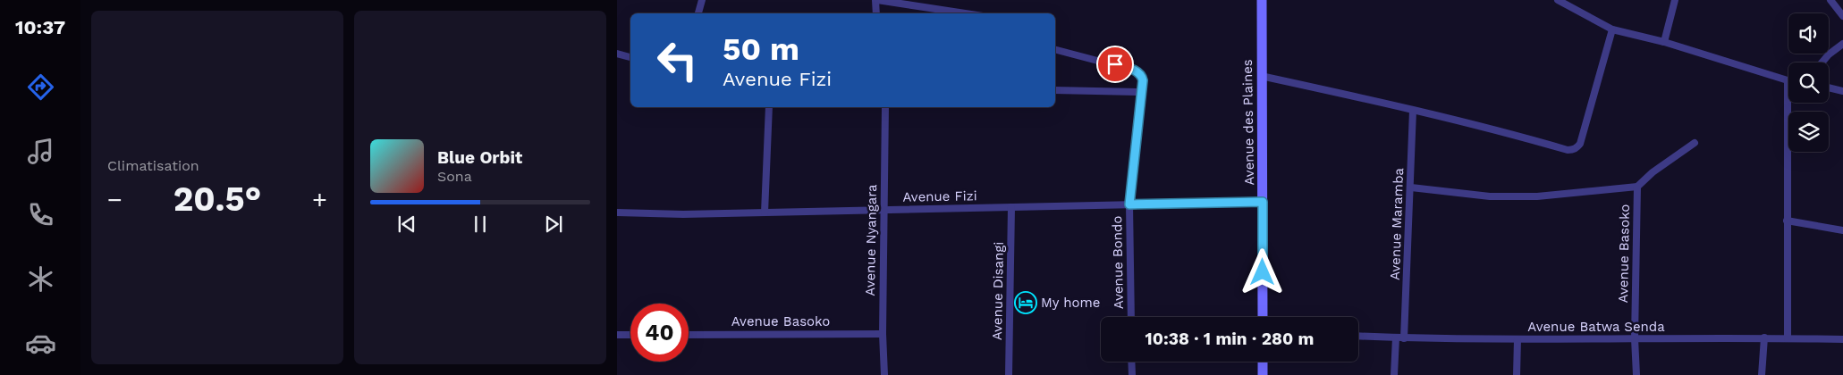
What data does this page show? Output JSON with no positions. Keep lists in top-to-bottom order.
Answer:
{
  "streets": {
    "street": [
      "Avenue des Plaines",
      "Avenue Fizi",
      "Avenue Maramba",
      "Avenue Nyangara",
      "Avenue Basoko",
      "Avenue Bondo",
      "Avenue Disangi",
      "Avenue Batwa Senda"
    ]
  },
  "crossings": [
    ["Avenue des Plaines", "Avenue Fizi"],
    ["Avenue Fizi", "Avenue Nyangara"],
    ["Avenue Fizi", "Avenue Bondo"],
    ["Avenue Fizi", "Avenue Disangi"],
    ["Avenue Maramba", "Avenue Batwa Senda"],
    ["Avenue Nyangara", "Avenue Basoko"],
    ["Avenue Basoko", "Avenue Batwa Senda"]
  ],
  "places": {
    "hotel": ["My home"]
  },
  "page": {
    "tabs": "10:37",
    "tile": "Climatisation",
    "turn": ["50 m", "Avenue Fizi"],
    "song": ["Blue Orbit", "Sona"],
    "heat": ["−", "20.5°", "+"],
    "limit": "40",
    "trip": "10:38 · 1 min · 280 m"
  }
}
